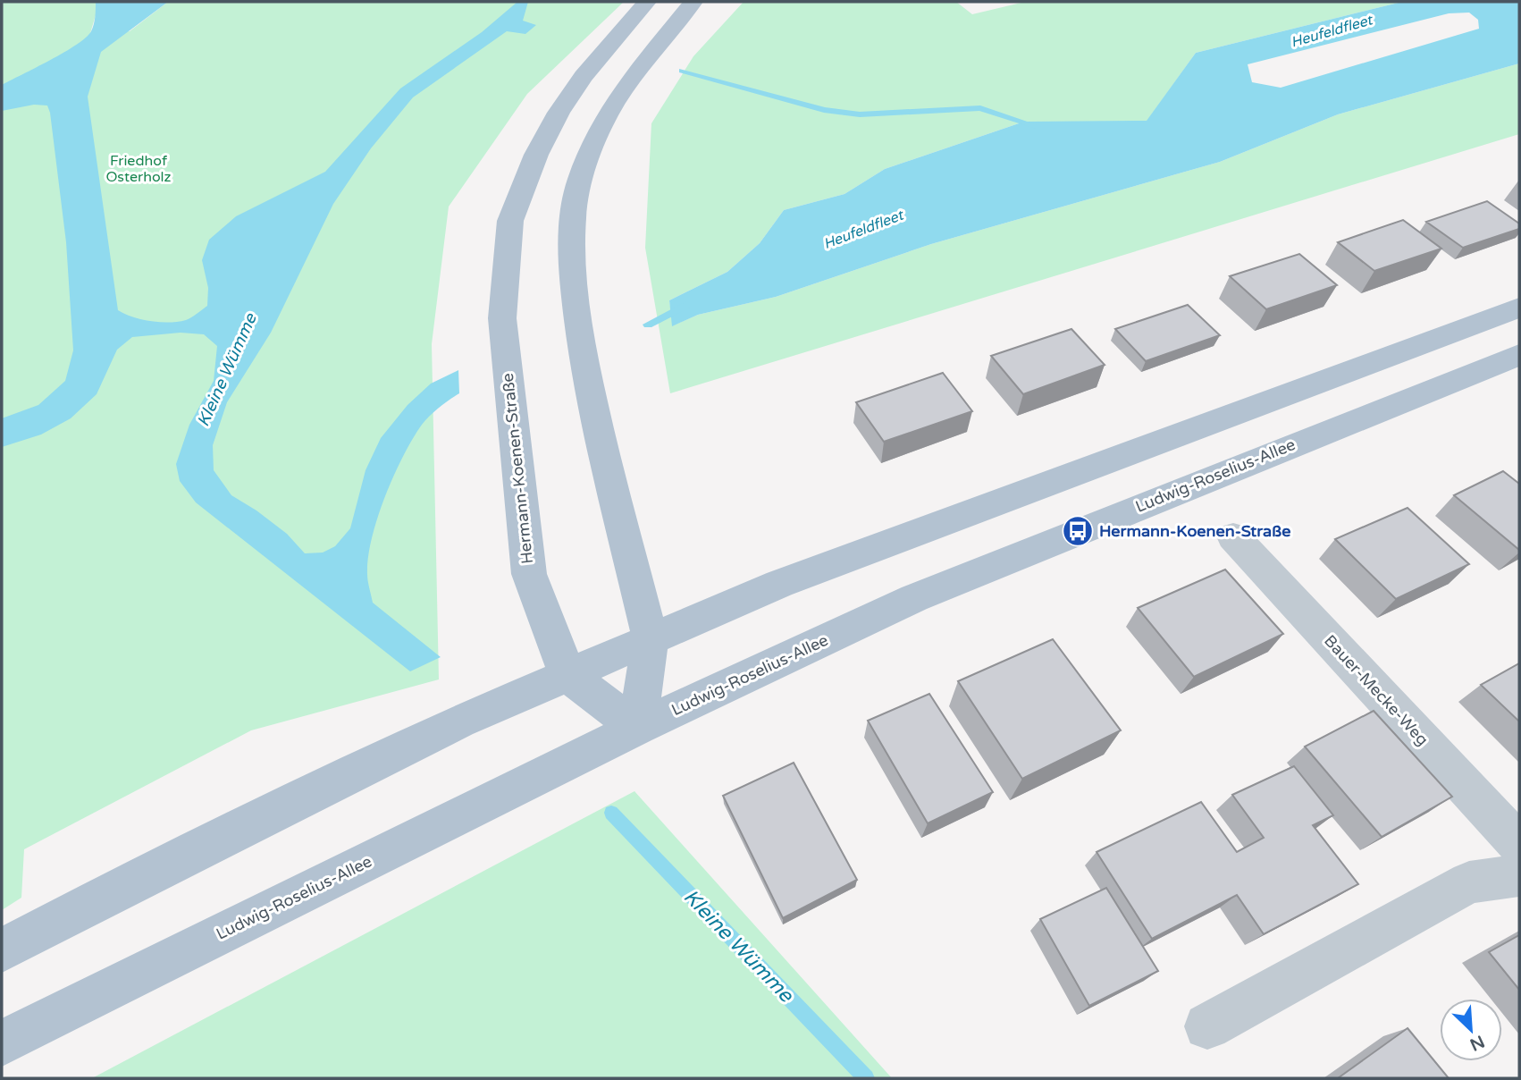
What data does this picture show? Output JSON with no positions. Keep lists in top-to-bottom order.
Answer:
{
  "streets": {
    "main road": ["Hermann-Koenen-Straße", "Ludwig-Roselius-Allee"],
    "street": ["Bauer-Mecke-Weg"]
  },
  "water": ["Heufeldfleet", "Kleine Wümme"],
  "parks": ["Friedhof Osterholz"],
  "places": {
    "bus stop": ["Hermann-Koenen-Straße"]
  },
  "north": "bottom right"
}
